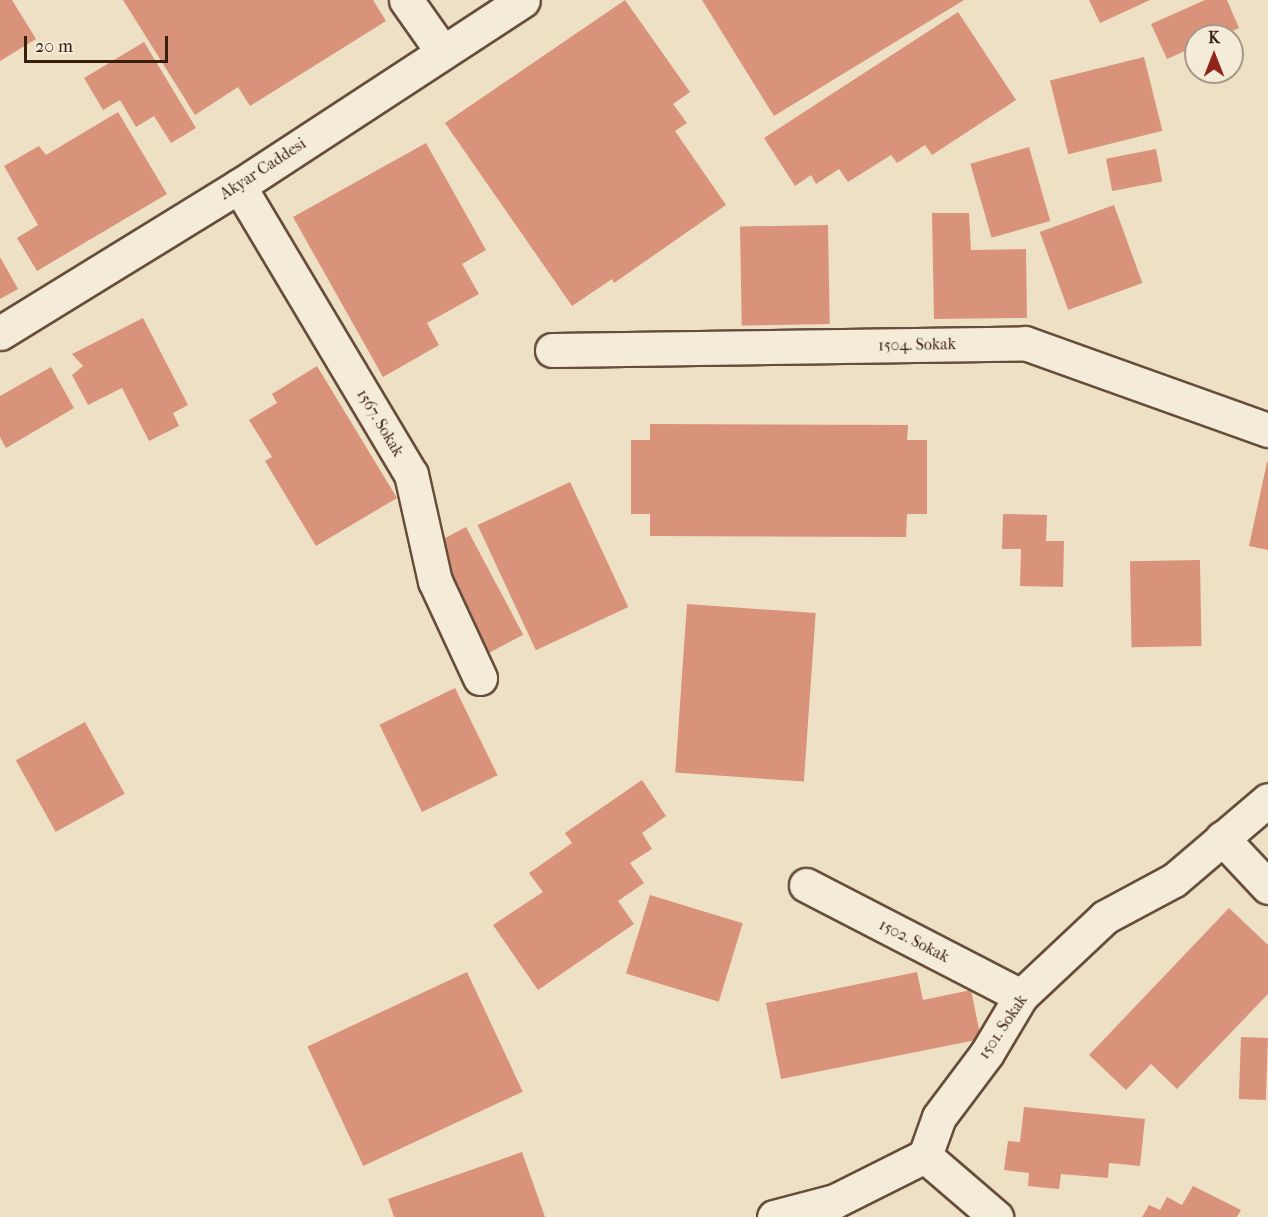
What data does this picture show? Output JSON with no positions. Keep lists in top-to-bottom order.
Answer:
{
  "streets": {
    "street": [
      "Akyar Caddesi",
      "1504. Sokak",
      "1567. Sokak",
      "1502. Sokak",
      "1501. Sokak"
    ]
  },
  "crossings": [
    ["Akyar Caddesi", "1567. Sokak"],
    ["1502. Sokak", "1501. Sokak"]
  ],
  "scale_bar": "20 m",
  "north": "top"
}
